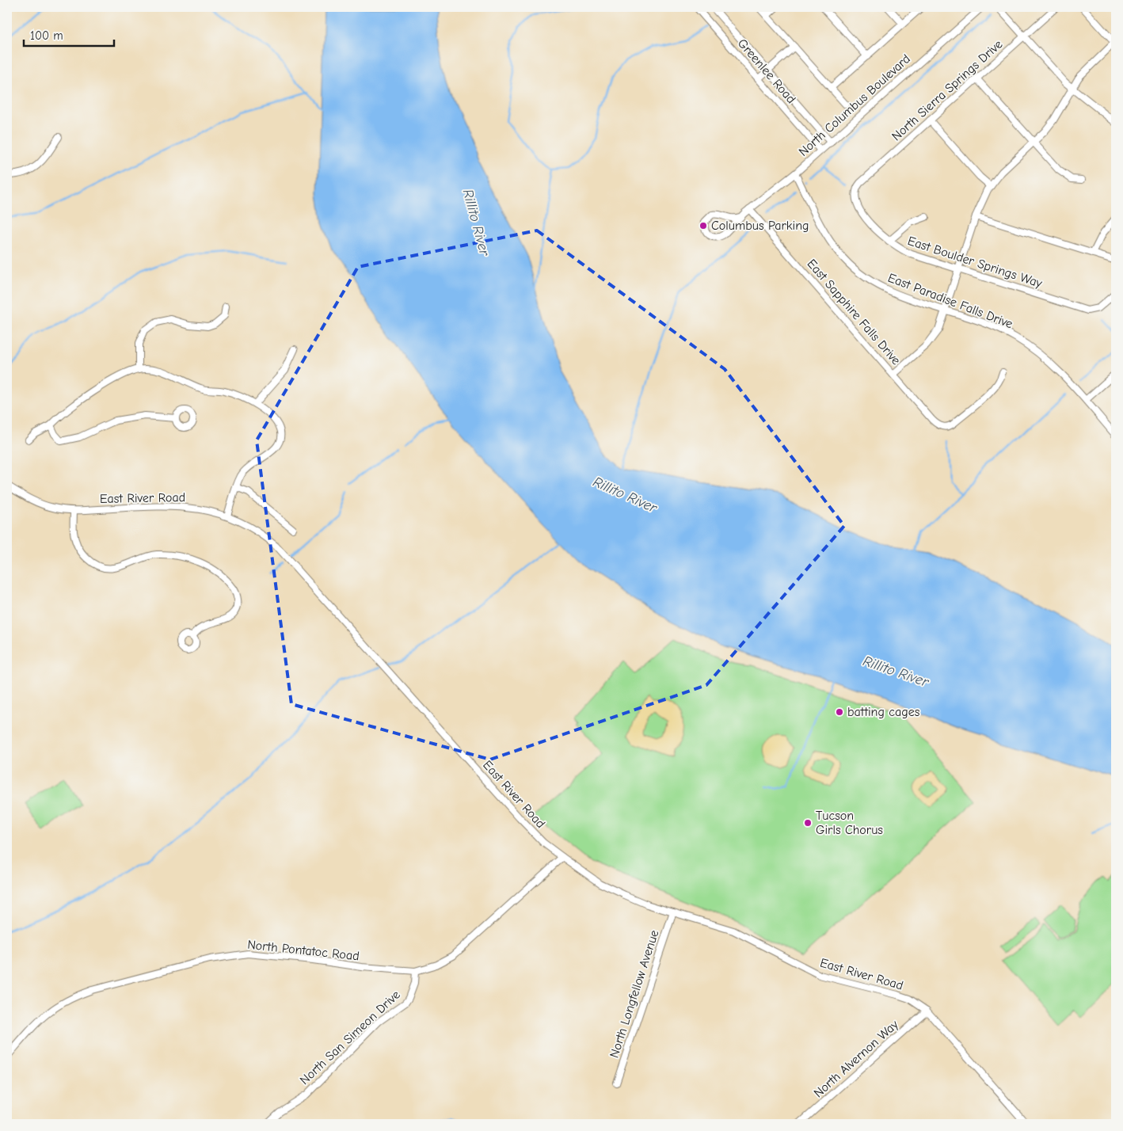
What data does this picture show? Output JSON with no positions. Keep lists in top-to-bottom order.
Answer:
{
  "streets": {
    "street": [
      "Greenlee Road",
      "North Sierra Springs Drive",
      "North Columbus Boulevard",
      "East Boulder Springs Way",
      "East Paradise Falls Drive",
      "East Sapphire Falls Drive",
      "East River Road",
      "North Pontatoc Road",
      "North Longfellow Avenue",
      "North San Simeon Drive",
      "North Alvernon Way"
    ]
  },
  "crossings": [
    ["Greenlee Road", "North Columbus Boulevard"],
    ["North Sierra Springs Drive", "East Boulder Springs Way"],
    ["North Columbus Boulevard", "East Paradise Falls Drive"],
    ["North Columbus Boulevard", "East Sapphire Falls Drive"],
    ["East River Road", "North Pontatoc Road"],
    ["East River Road", "North Longfellow Avenue"],
    ["East River Road", "North Alvernon Way"],
    ["North Pontatoc Road", "North San Simeon Drive"]
  ],
  "water": ["Rillito River"],
  "places": ["Columbus Parking", "batting cages", "Tucson Girls Chorus"],
  "scale_bar": "100 m"
}
